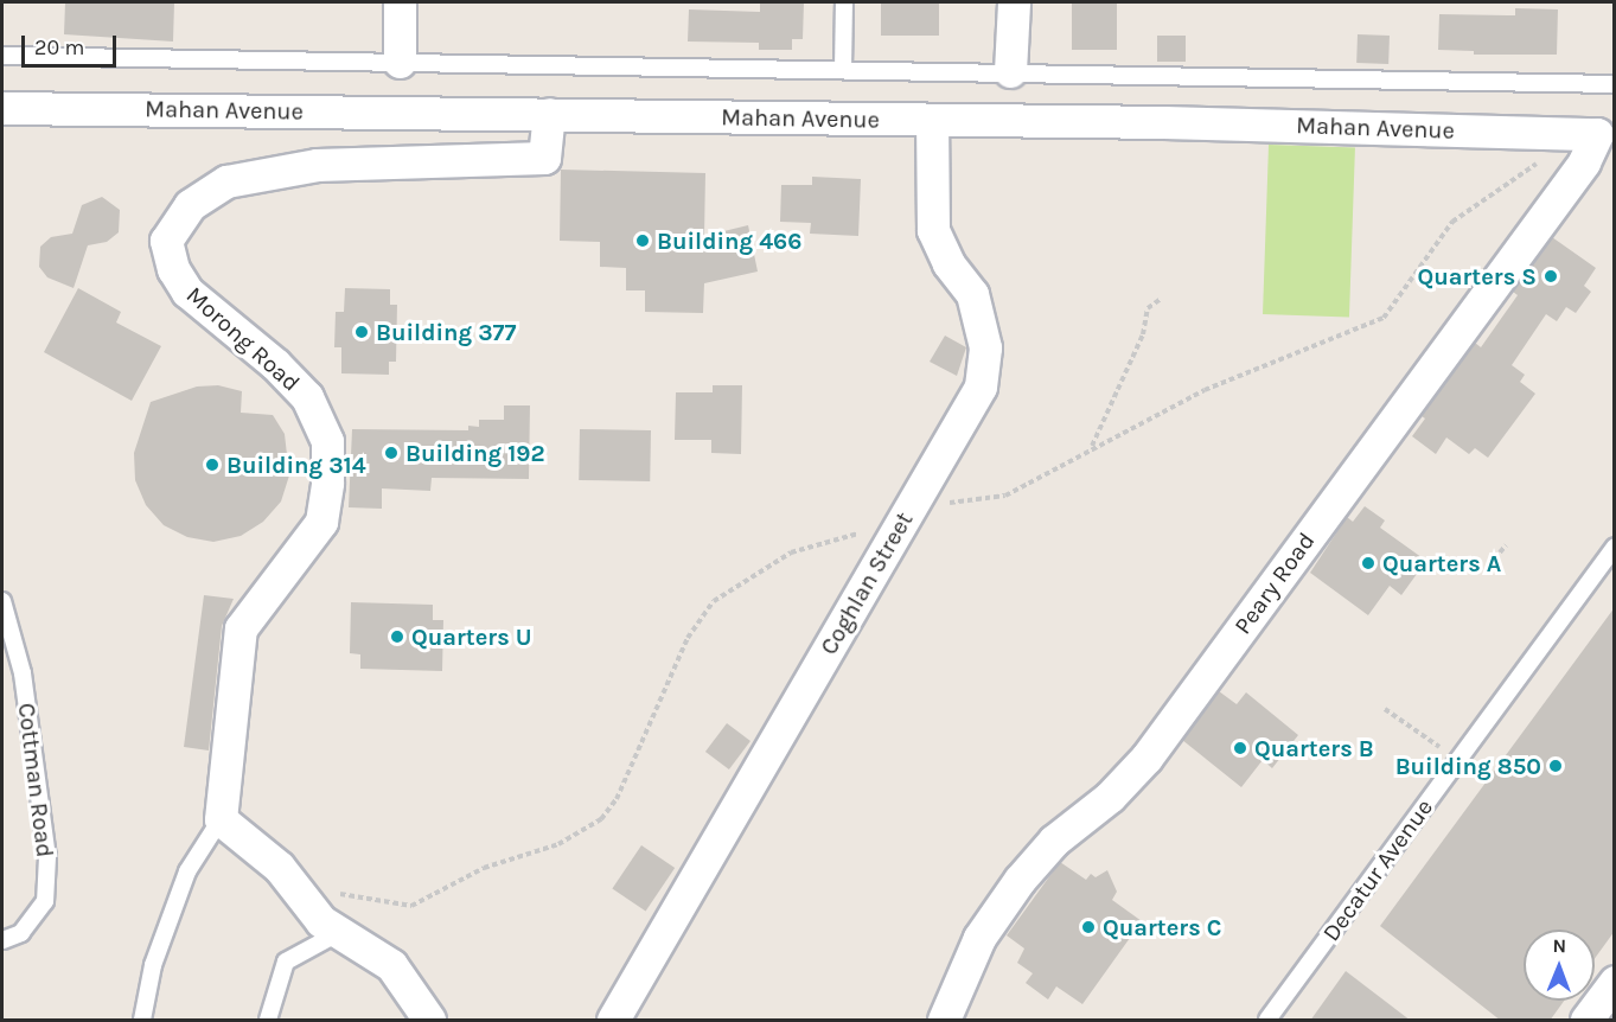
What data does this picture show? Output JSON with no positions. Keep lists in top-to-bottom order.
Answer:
{
  "streets": {
    "street": [
      "Mahan Avenue",
      "Morong Road",
      "Coghlan Street",
      "Peary Road"
    ],
    "lane": ["Cottman Road", "Decatur Avenue"]
  },
  "crossings": [
    ["Mahan Avenue", "Morong Road"],
    ["Mahan Avenue", "Coghlan Street"],
    ["Mahan Avenue", "Peary Road"]
  ],
  "places": [
    "Building 466",
    "Quarters S",
    "Building 377",
    "Building 192",
    "Building 314",
    "Quarters A",
    "Quarters U",
    "Quarters B",
    "Building 850",
    "Quarters C"
  ],
  "scale_bar": "20 m",
  "north": "top"
}
